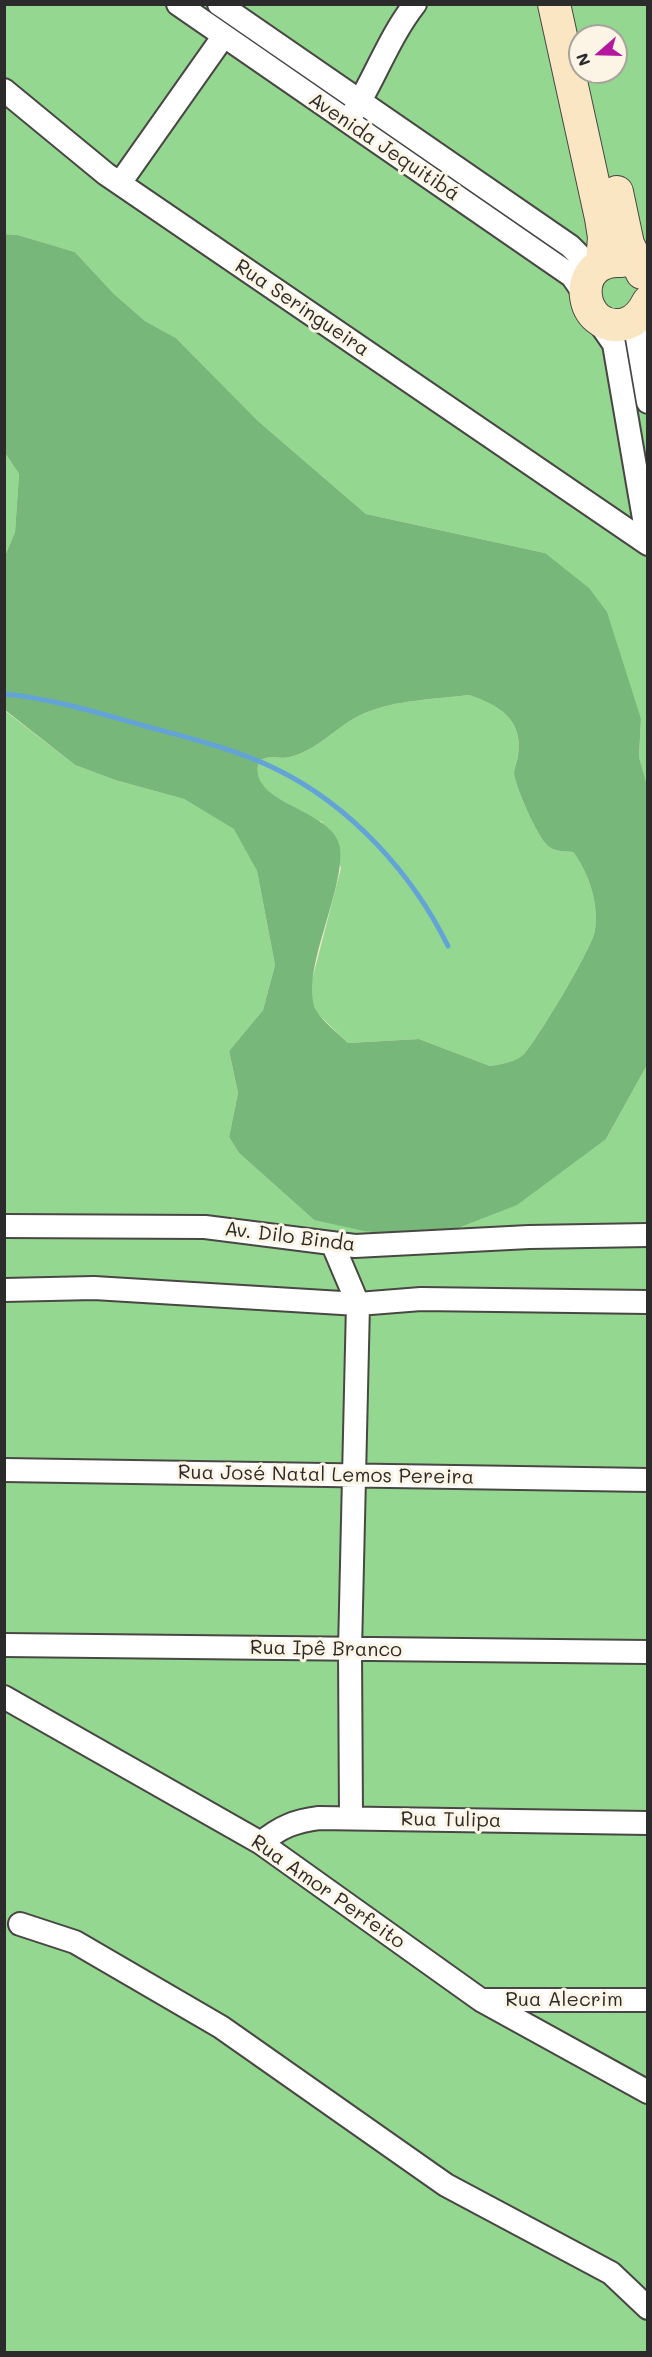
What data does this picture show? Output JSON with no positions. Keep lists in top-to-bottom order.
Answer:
{
  "streets": {
    "street": [
      "Avenida Jequitibá",
      "Rua Seringueira",
      "Av. Dilo Binda",
      "Rua José Natal Lemos Pereira",
      "Rua Ipê Branco",
      "Rua Tulipa",
      "Rua Amor Perfeito",
      "Rua Alecrim"
    ]
  },
  "crossings": [
    ["Rua Tulipa", "Rua Amor Perfeito"],
    ["Rua Amor Perfeito", "Rua Alecrim"]
  ],
  "north": "left"
}
